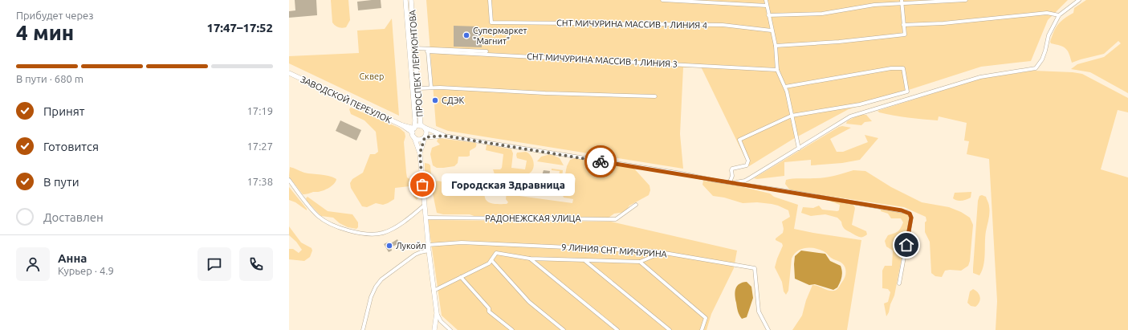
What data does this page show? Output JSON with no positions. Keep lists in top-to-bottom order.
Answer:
{
  "streets": {
    "street": [
      "СНТ МИЧУРИНА МАССИВ 1 ЛИНИЯ 4",
      "СНТ МИЧУРИНА МАССИВ 1 ЛИНИЯ 3",
      "ПРОСПЕКТ ЛЕРМОНТОВА",
      "ЗАВОДСКОЙ ПЕРЕУЛОК",
      "РАДОНЕЖСКАЯ УЛИЦА",
      "9 ЛИНИЯ СНТ МИЧУРИНА"
    ]
  },
  "crossings": [
    ["ПРОСПЕКТ ЛЕРМОНТОВА", "ЗАВОДСКОЙ ПЕРЕУЛОК"]
  ],
  "parks": ["Сквер"],
  "places": [
    "Супермаркет \"Магнит\"",
    "СДЭК",
    "Городская Здравница",
    "Лукойл"
  ],
  "page": {
    "heading": ["4 мин", "Прибудет через", "17:47–17:52"],
    "panel": ["Анна", "Курьер · 4.9"],
    "bar": "В пути · 680 m",
    "list": [
      ["Принят", "17:19"],
      ["Готовится", "17:27"],
      ["В пути", "17:38"],
      "Доставлен"
    ],
    "bubble": "Городская Здравница"
  }
}
